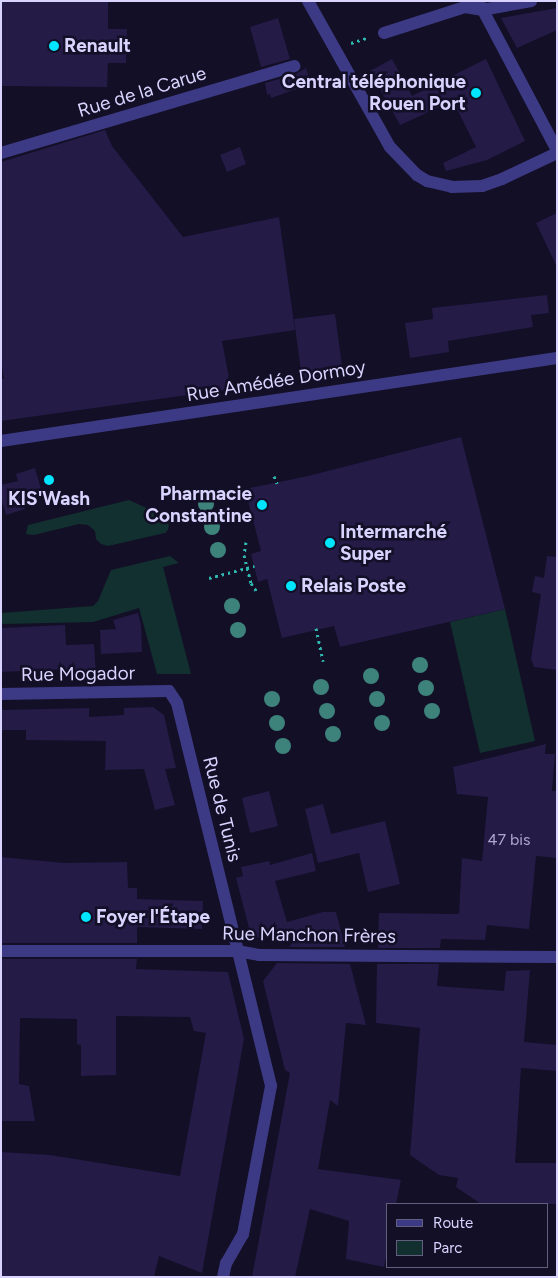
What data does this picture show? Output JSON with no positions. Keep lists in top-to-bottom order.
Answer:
{
  "streets": {
    "street": [
      "Rue de la Carue",
      "Rue Amédée Dormoy",
      "Rue Mogador",
      "Rue de Tunis",
      "Rue Manchon Frères"
    ]
  },
  "crossings": [
    ["Rue Mogador", "Rue de Tunis"],
    ["Rue de Tunis", "Rue Manchon Frères"]
  ],
  "places": [
    "Renault",
    "Central téléphonique Rouen Port",
    "KIS'Wash",
    "Pharmacie Constantine",
    "Intermarché Super",
    "Relais Poste",
    "Foyer l'Étape"
  ],
  "house_numbers": ["47 bis"],
  "legend": ["Route", "Parc"]
}
